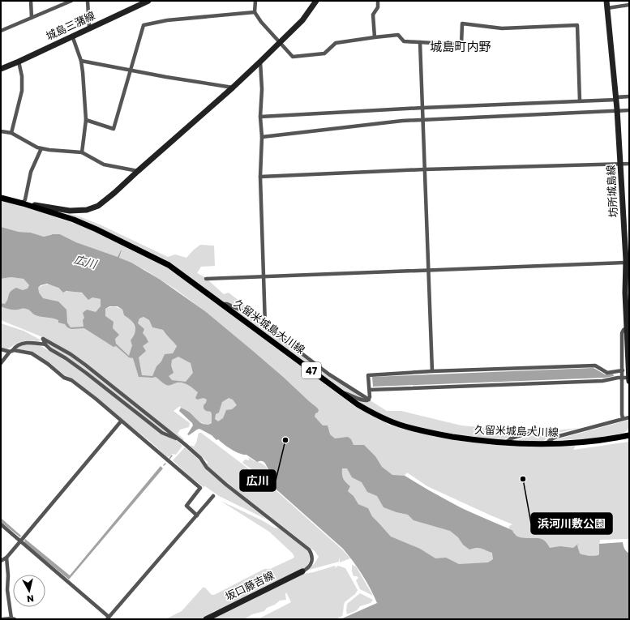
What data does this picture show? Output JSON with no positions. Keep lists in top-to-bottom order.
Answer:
{
  "streets": {
    "main road": [
      "城島三潴線",
      "坊所城島線",
      "久留米城島大川線",
      "47",
      "坂口藤吉線"
    ]
  },
  "districts": ["城島町内野"],
  "water": ["広川"],
  "places": ["広川", "浜河川敷公園"],
  "north": "bottom"
}
